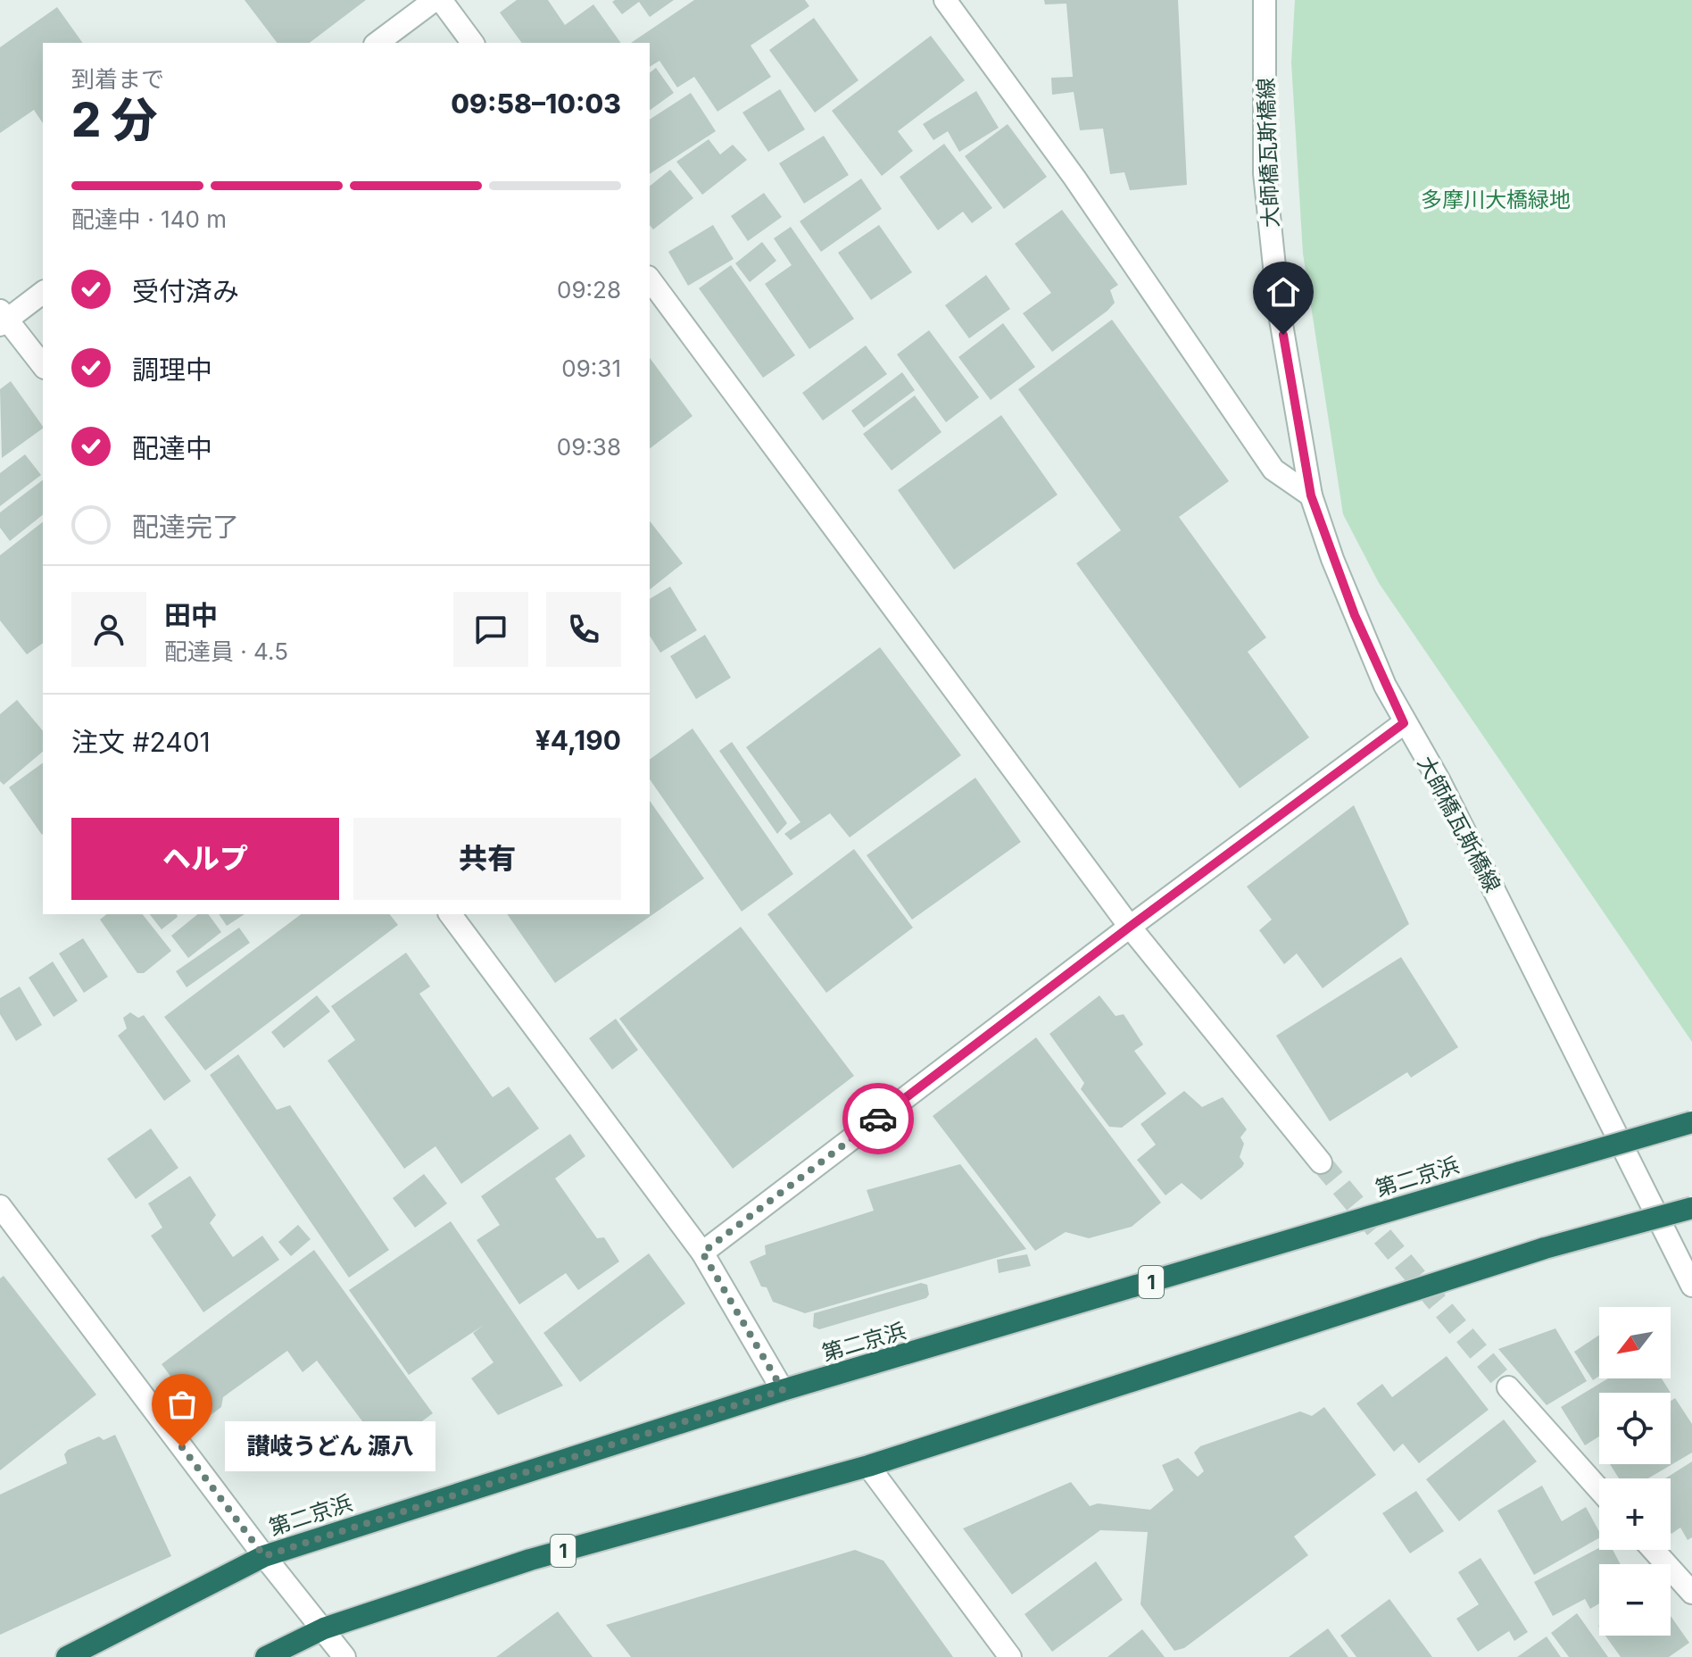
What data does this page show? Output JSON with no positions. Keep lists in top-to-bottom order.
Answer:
{
  "streets": {
    "highway": ["第二京浜", "1"],
    "street": ["大師橋瓦斯橋線"]
  },
  "parks": ["多摩川大橋緑地"],
  "places": ["讃岐うどん 源八"],
  "north": "bottom left",
  "page": {
    "heading": ["2 分", "到着まで", "09:58–10:03"],
    "panel": [
      "田中",
      "配達員 · 4.5",
      "注文 #2401",
      "¥4,190"
    ],
    "bar": "配達中 · 140 m",
    "list": [
      ["受付済み", "09:28"],
      ["調理中", "09:31"],
      ["配達中", "09:38"],
      "配達完了"
    ],
    "buttons": ["ヘルプ", "共有"],
    "map_buttons": ["+", "−"],
    "bubble": "讃岐うどん 源八"
  }
}
